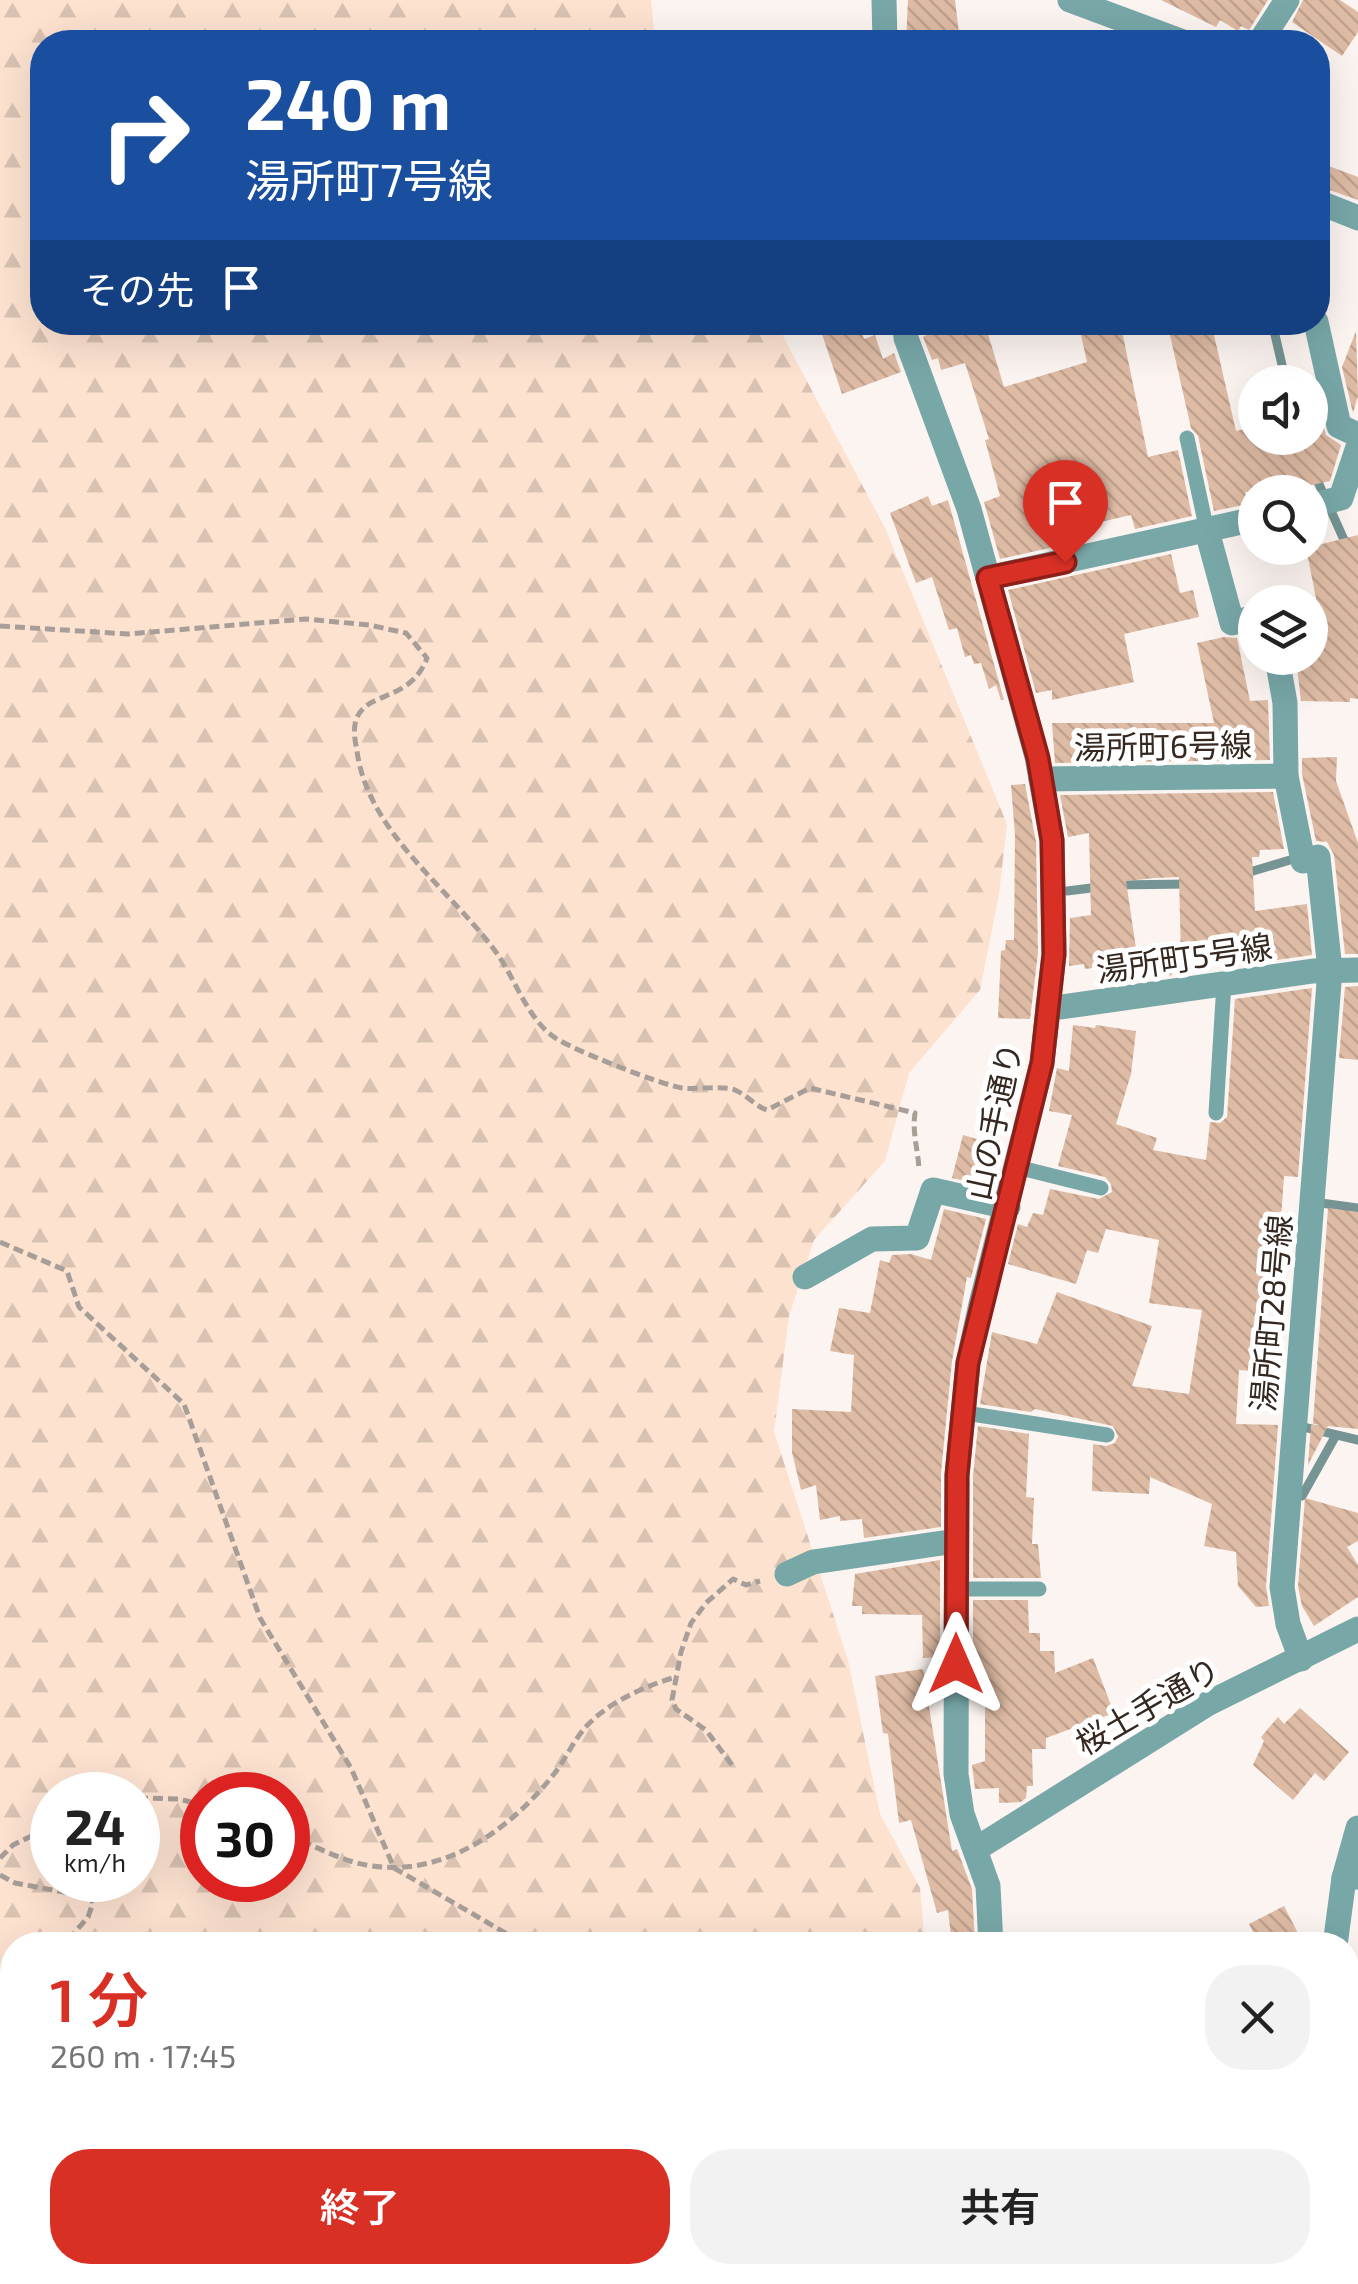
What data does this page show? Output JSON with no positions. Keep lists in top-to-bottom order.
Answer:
{
  "streets": {
    "street": [
      "湯所町6号線",
      "湯所町5号線",
      "山の手通り",
      "湯所町28号線",
      "桜土手通り"
    ]
  },
  "crossings": [
    ["湯所町6号線", "山の手通り"],
    ["湯所町6号線", "湯所町28号線"],
    ["湯所町5号線", "山の手通り"],
    ["湯所町5号線", "湯所町28号線"],
    ["山の手通り", "桜土手通り"],
    ["湯所町28号線", "桜土手通り"]
  ],
  "page": {
    "turn": ["240 m", "湯所町7号線"],
    "then": "その先",
    "speed": "24 km/h",
    "limit": "30",
    "heading": ["1 分", "260 m · 17:45"],
    "buttons": ["終了", "共有"]
  }
}
